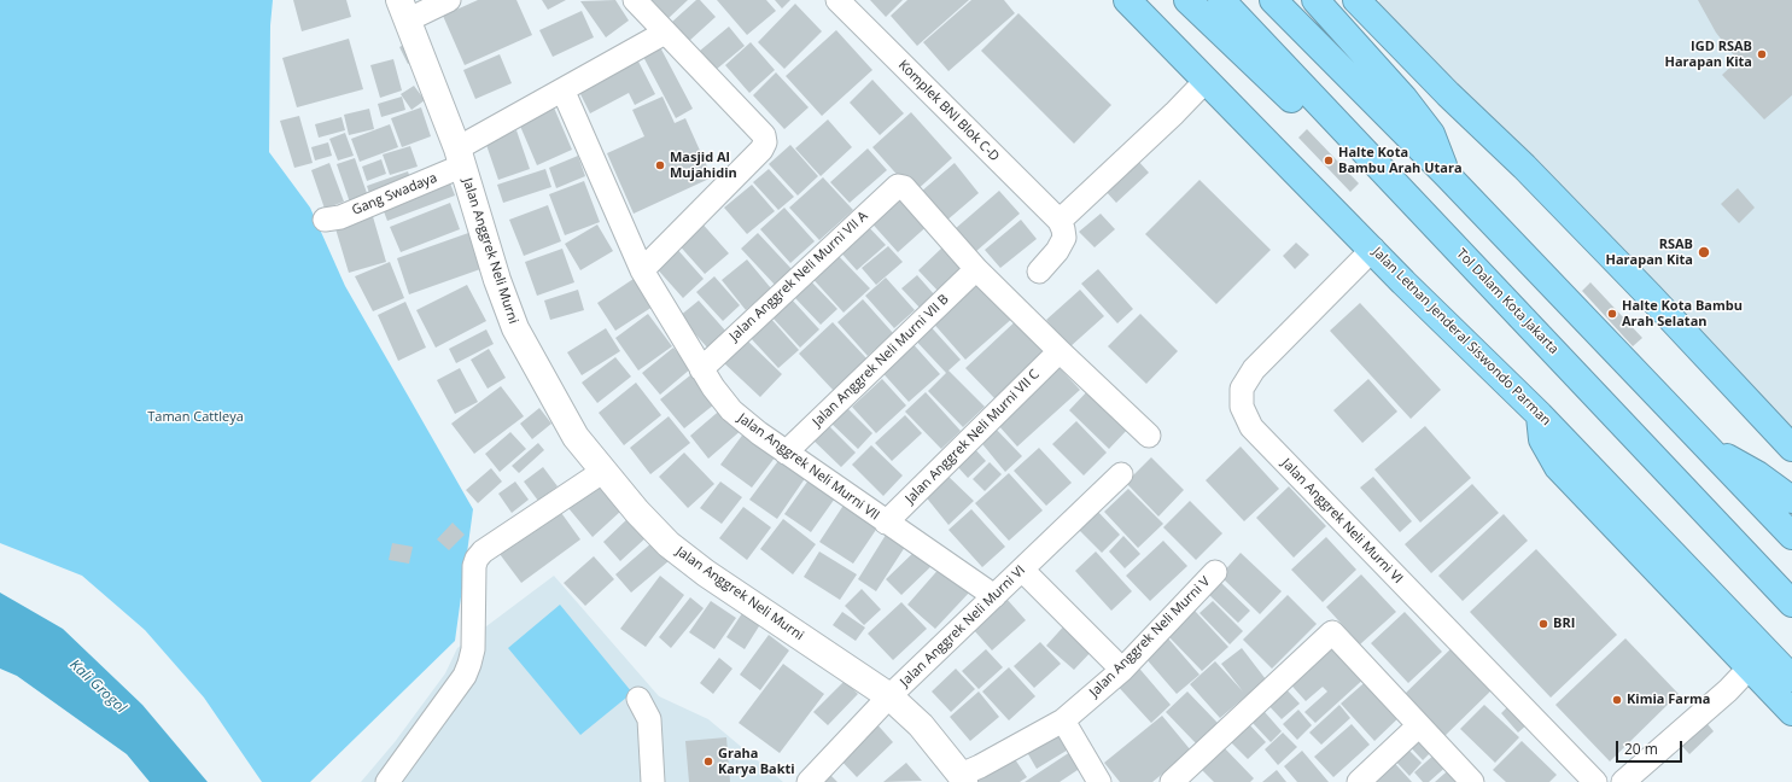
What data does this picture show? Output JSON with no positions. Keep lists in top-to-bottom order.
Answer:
{
  "streets": {
    "highway": ["Tol Dalam Kota Jakarta", "Jalan Letnan Jenderal Siswondo Parman"],
    "street": [
      "Komplek BNI Blok C-D",
      "Gang Swadaya",
      "Jalan Anggrek Neli Murni",
      "Jalan Anggrek Neli Murni VII A",
      "Jalan Anggrek Neli Murni VII B",
      "Jalan Anggrek Neli Murni VII C",
      "Jalan Anggrek Neli Murni VII",
      "Jalan Anggrek Neli Murni VI",
      "Jalan Anggrek Neli Murni V"
    ]
  },
  "crossings": [
    ["Gang Swadaya", "Jalan Anggrek Neli Murni"],
    ["Jalan Anggrek Neli Murni", "Jalan Anggrek Neli Murni VI"],
    ["Jalan Anggrek Neli Murni", "Jalan Anggrek Neli Murni V"],
    ["Jalan Anggrek Neli Murni VII A", "Jalan Anggrek Neli Murni VII B"],
    ["Jalan Anggrek Neli Murni VII A", "Jalan Anggrek Neli Murni VII"],
    ["Jalan Letnan Jenderal Siswondo Parman", "Jalan Anggrek Neli Murni VI"],
    ["Jalan Anggrek Neli Murni VII B", "Jalan Anggrek Neli Murni VII"],
    ["Jalan Anggrek Neli Murni VII C", "Jalan Anggrek Neli Murni VII"],
    ["Jalan Anggrek Neli Murni VII", "Jalan Anggrek Neli Murni VI"]
  ],
  "water": ["Kali Grogol"],
  "parks": ["Taman Cattleya"],
  "places": [
    "IGD RSAB Harapan Kita",
    "Halte Kota Bambu Arah Utara",
    "Masjid Al Mujahidin",
    "RSAB Harapan Kita",
    "Halte Kota Bambu Arah Selatan",
    "BRI",
    "Kimia Farma",
    "Graha Karya Bakti"
  ],
  "scale_bar": "20 m"
}
